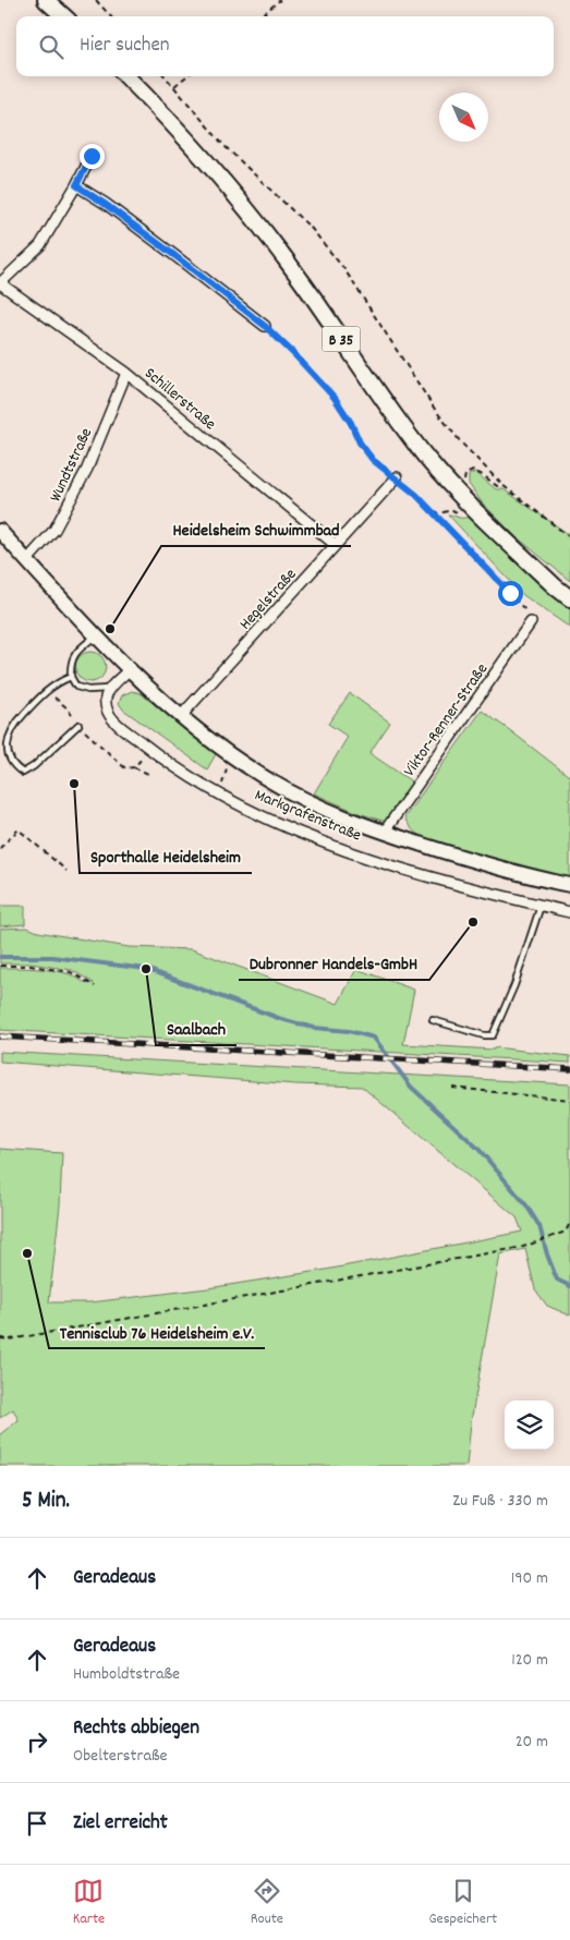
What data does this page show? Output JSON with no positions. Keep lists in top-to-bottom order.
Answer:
{
  "streets": {
    "main road": ["B 35"],
    "street": [
      "Schillerstraße",
      "Wundtstraße",
      "Hegelstraße",
      "Viktor-Renner-Straße",
      "Markgrafenstraße"
    ]
  },
  "crossings": [
    ["Schillerstraße", "Wundtstraße"],
    ["Schillerstraße", "Hegelstraße"],
    ["Wundtstraße", "Markgrafenstraße"],
    ["Hegelstraße", "Markgrafenstraße"],
    ["Viktor-Renner-Straße", "Markgrafenstraße"]
  ],
  "places": [
    "Heidelsheim Schwimmbad",
    "Sporthalle Heidelsheim",
    "Dubronner Handels-GmbH",
    "Saalbach",
    "Tennisclub 76 Heidelsheim e.V."
  ],
  "north": "bottom right",
  "page": {
    "search": "Hier suchen",
    "heading": ["5 Min.", "Zu Fuß · 330 m"],
    "list": [
      ["Geradeaus", "190 m"],
      ["Geradeaus", "Humboldtstraße", "120 m"],
      ["Rechts abbiegen", "Obelterstraße", "20 m"],
      "Ziel erreicht"
    ],
    "nav": ["Karte", "Route", "Gespeichert"]
  }
}
